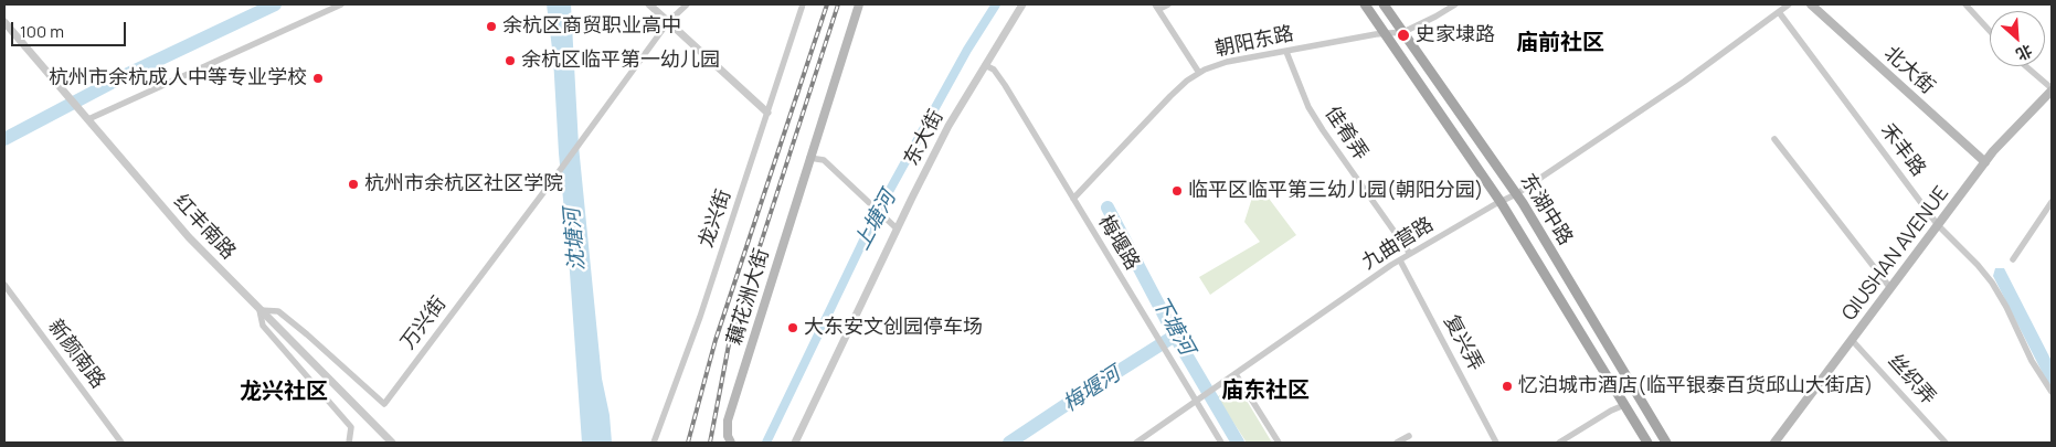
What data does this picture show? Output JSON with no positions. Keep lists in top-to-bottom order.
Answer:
{
  "streets": {
    "main road": [
      "北大街",
      "东湖中路",
      "QIUSHAN AVENUE",
      "藕花洲大街"
    ],
    "street": [
      "朝阳东路",
      "佳肴弄",
      "东大街",
      "禾丰路",
      "龙兴街",
      "红丰南路",
      "梅堰路",
      "九曲营路",
      "万兴街",
      "复兴弄",
      "新颜南路",
      "丝织弄"
    ]
  },
  "crossings": [
    ["朝阳东路", "佳肴弄"],
    ["朝阳东路", "东湖中路"],
    ["朝阳东路", "梅堰路"],
    ["北大街", "QIUSHAN AVENUE"],
    ["佳肴弄", "九曲营路"],
    ["东大街", "梅堰路"],
    ["禾丰路", "九曲营路"],
    ["禾丰路", "QIUSHAN AVENUE"],
    ["东湖中路", "九曲营路"],
    ["红丰南路", "万兴街"],
    ["梅堰路", "九曲营路"],
    ["九曲营路", "复兴弄"],
    ["QIUSHAN AVENUE", "丝织弄"]
  ],
  "districts": ["庙前社区", "庙东社区", "龙兴社区"],
  "water": [
    "上塘河",
    "沈塘河",
    "下塘河",
    "梅堰河"
  ],
  "places": [
    "余杭区商贸职业高中",
    "史家埭路",
    "余杭区临平第一幼儿园",
    "杭州市余杭成人中等专业学校",
    "杭州市余杭区社区学院",
    "临平区临平第三幼儿园(朝阳分园)",
    "大东安文创园停车场",
    "忆泊城市酒店(临平银泰百货邱山大街店)"
  ],
  "scale_bar": "100 m",
  "north": "bottom right"
}
